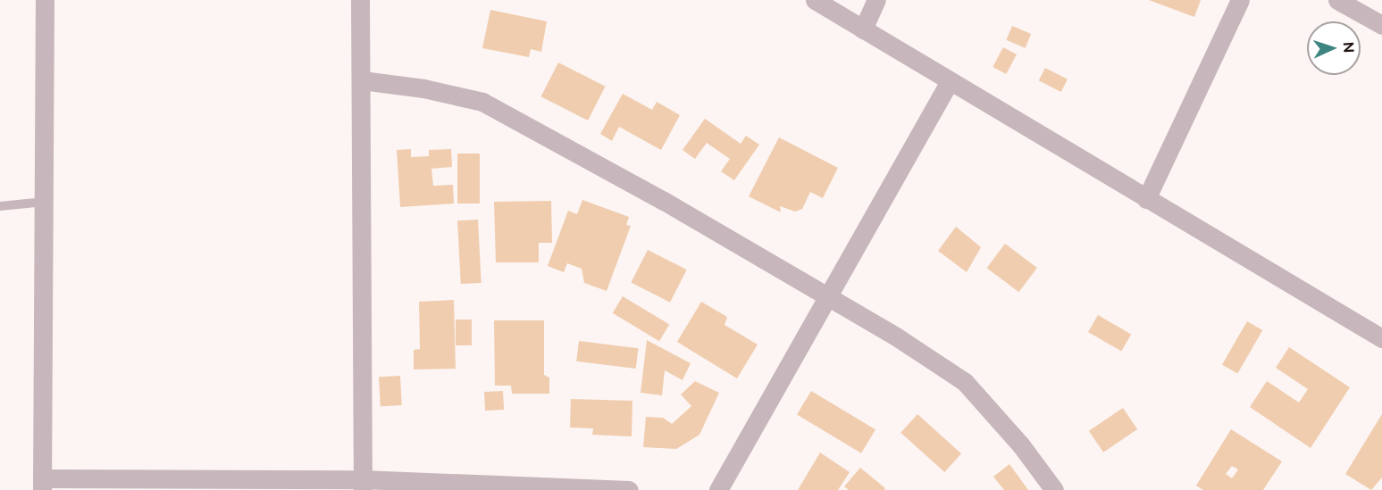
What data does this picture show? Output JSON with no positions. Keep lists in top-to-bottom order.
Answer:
{
  "north": "right"
}
